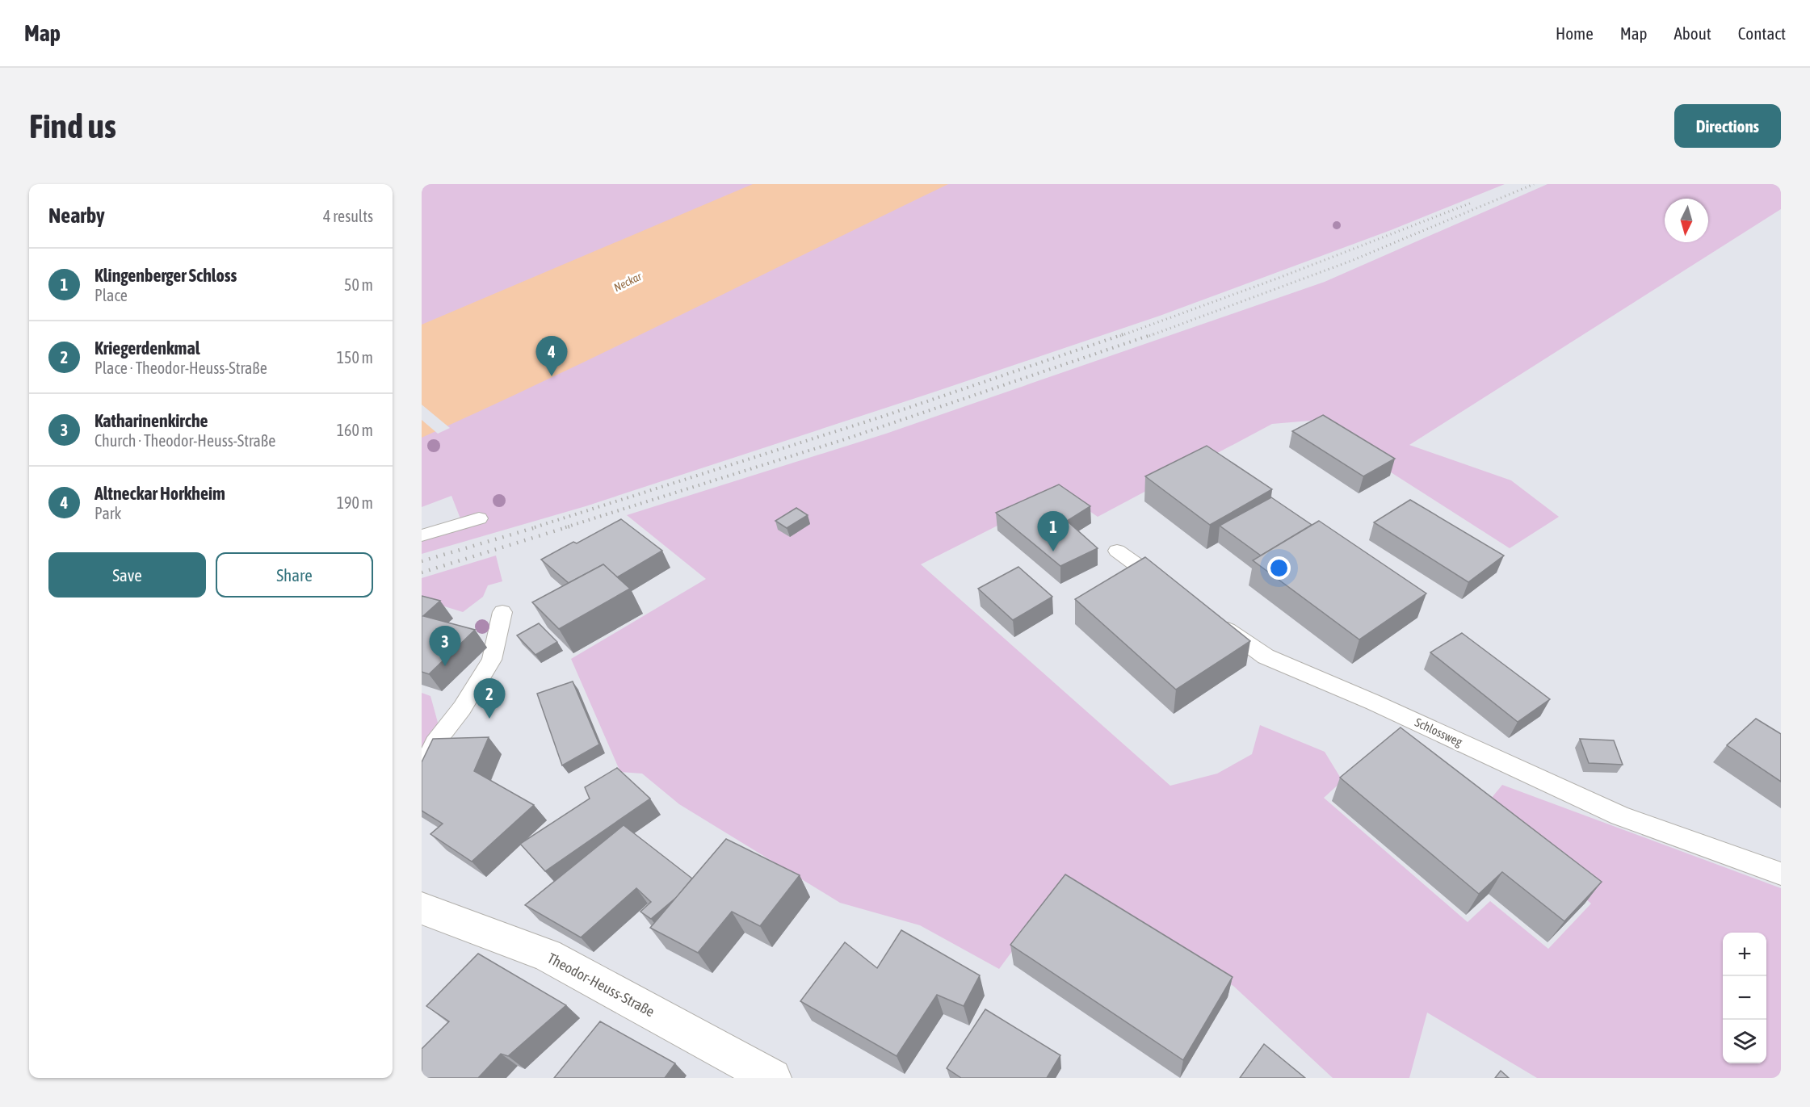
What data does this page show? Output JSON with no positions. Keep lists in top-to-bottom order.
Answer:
{
  "streets": {
    "main road": ["Theodor-Heuss-Straße"],
    "lane": ["Schlossweg"]
  },
  "water": ["Neckar"],
  "north": "bottom",
  "page": {
    "header": "Map",
    "nav": [
      "Home",
      "Map",
      "About",
      "Contact"
    ],
    "buttons": [
      "Directions",
      ["Save", "Share"]
    ],
    "title": "Find us",
    "heading": ["Nearby", "4 results"],
    "list": [
      {
        "mark": "1",
        "name": "Klingenberger Schloss",
        "note": "Place",
        "value": "50 m"
      },
      {
        "mark": "2",
        "name": "Kriegerdenkmal",
        "note": "Place · Theodor-Heuss-Straße",
        "value": "150 m"
      },
      {
        "mark": "3",
        "name": "Katharinenkirche",
        "note": "Church · Theodor-Heuss-Straße",
        "value": "160 m"
      },
      {
        "mark": "4",
        "name": "Altneckar Horkheim",
        "note": "Park",
        "value": "190 m"
      }
    ],
    "pins": [
      "4",
      "1",
      "3",
      "2"
    ],
    "map_buttons": ["+", "−"]
  }
}
